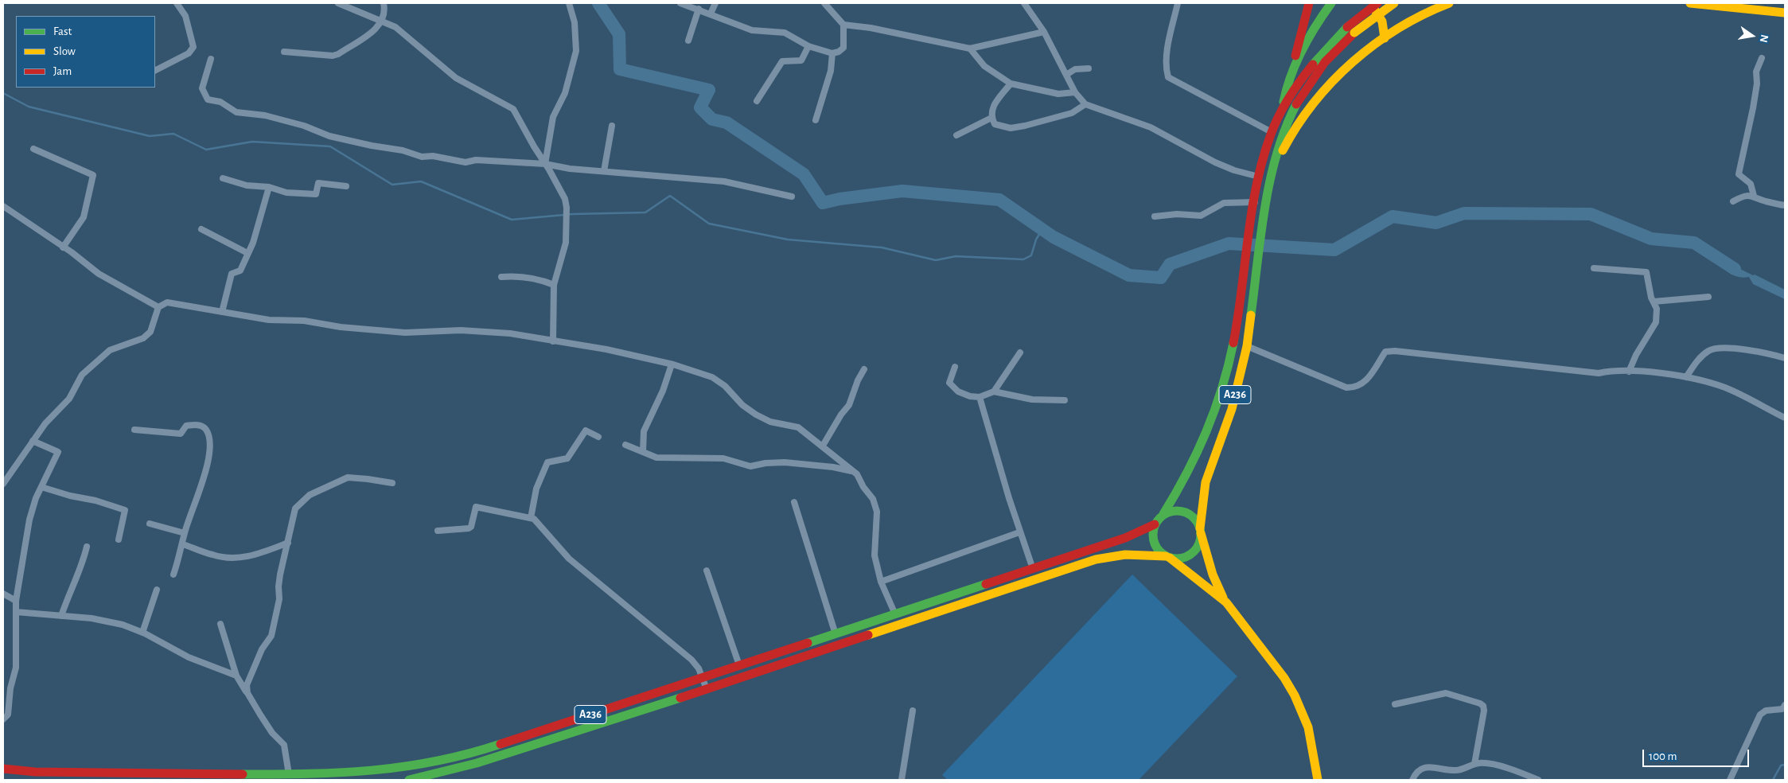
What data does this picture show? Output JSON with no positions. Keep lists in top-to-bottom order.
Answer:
{
  "streets": {
    "main road": ["A236"]
  },
  "legend": ["Fast", "Slow", "Jam"],
  "scale_bar": "100 m",
  "north": "right"
}
